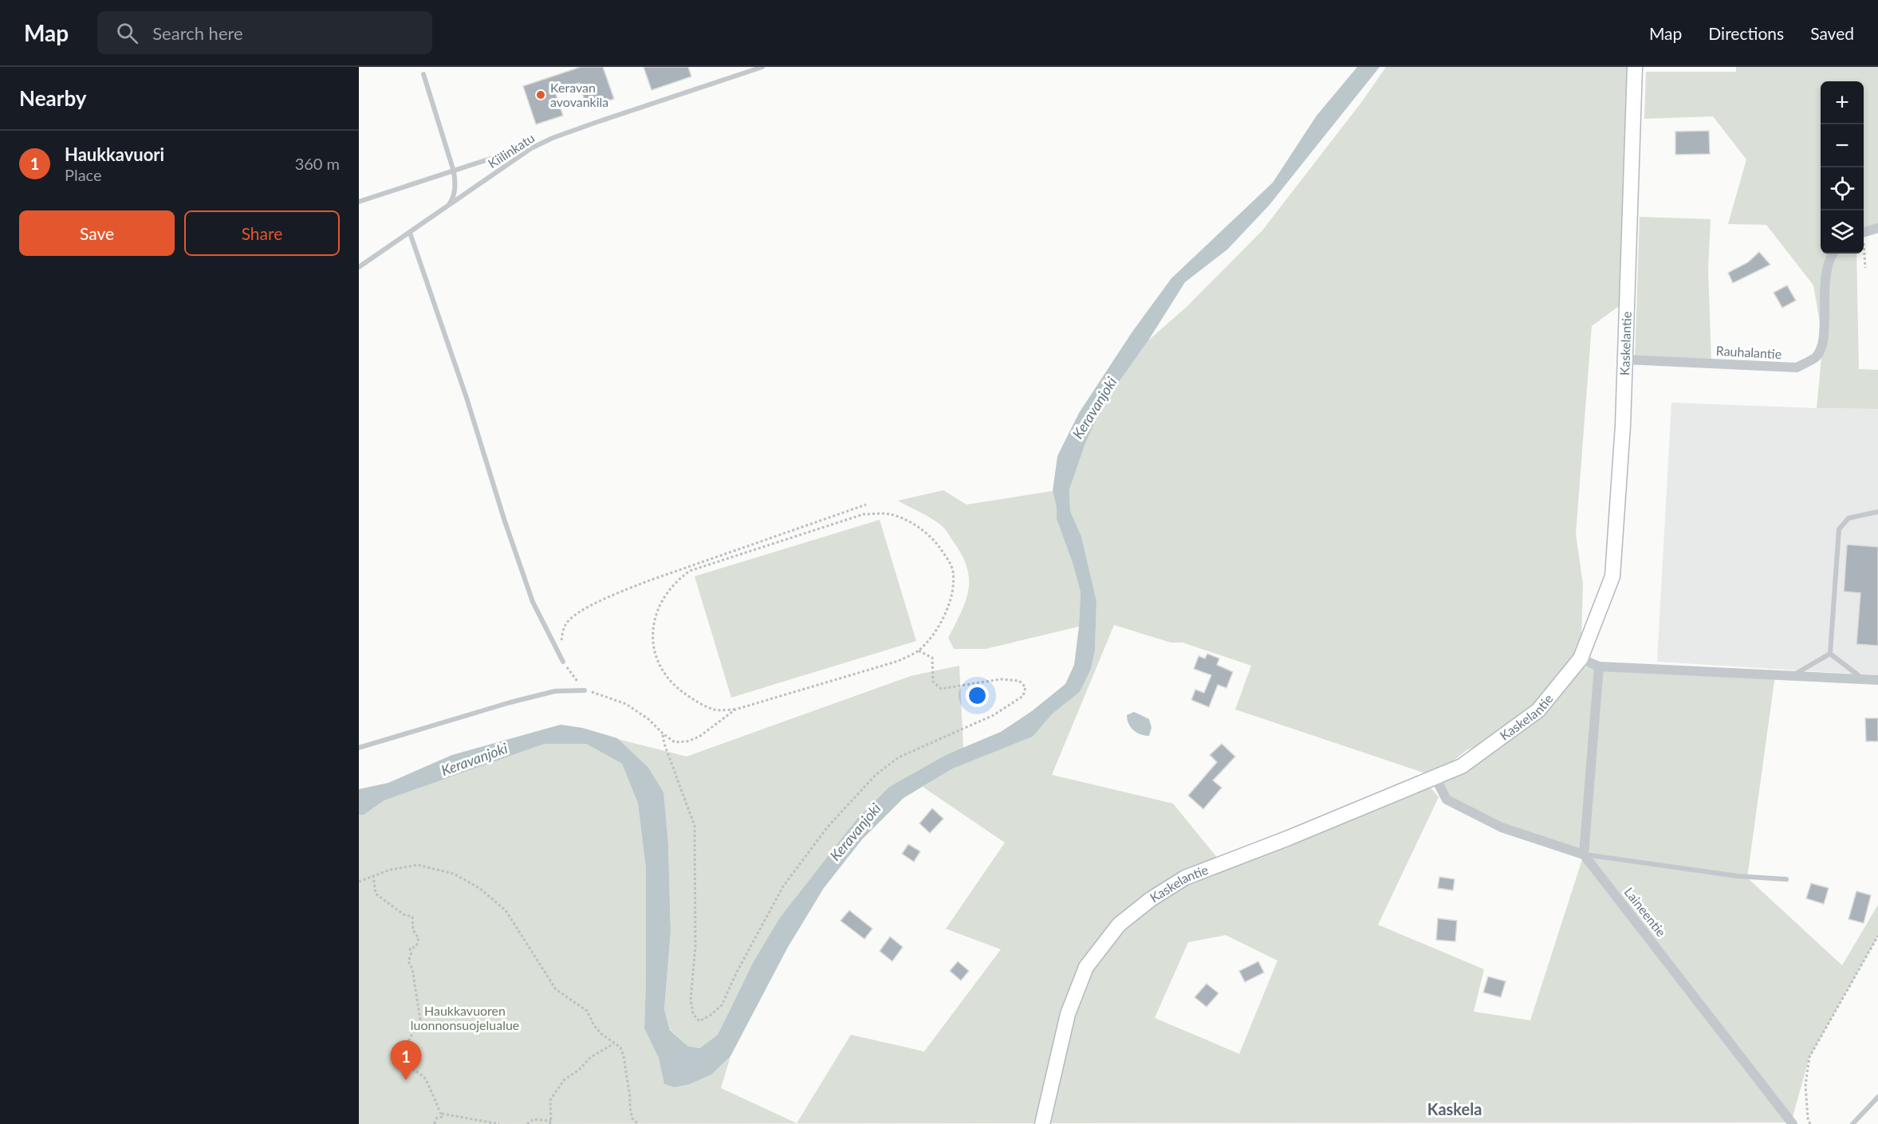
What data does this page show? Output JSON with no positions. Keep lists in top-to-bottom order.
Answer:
{
  "streets": {
    "street": ["Kaskelantie", "Rauhalantie", "Laineentie"],
    "lane": ["Kiilinkatu"]
  },
  "crossings": [
    ["Kaskelantie", "Rauhalantie"]
  ],
  "districts": ["Kaskela"],
  "water": ["Keravanjoki"],
  "parks": ["Haukkavuoren luonnonsuojelualue"],
  "places": ["Keravan avovankila"],
  "page": {
    "header": "Map",
    "search": "Search here",
    "nav": ["Map", "Directions", "Saved"],
    "heading": "Nearby",
    "map_buttons": ["+", "−"],
    "list": [
      {
        "mark": "1",
        "name": "Haukkavuori",
        "note": "Place",
        "value": "360 m"
      }
    ],
    "buttons": ["Save", "Share"],
    "pins": "1"
  }
}
